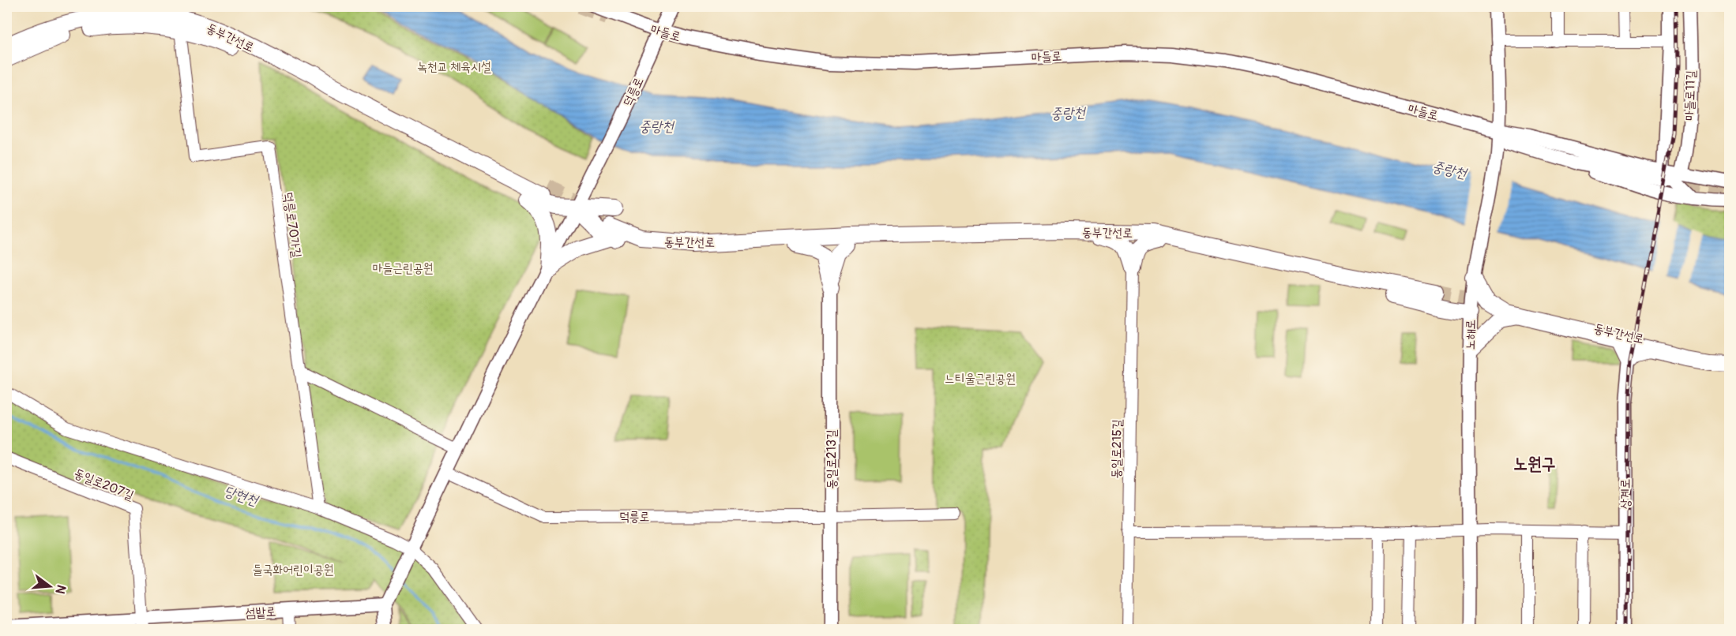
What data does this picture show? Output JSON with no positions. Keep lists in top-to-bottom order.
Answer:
{
  "streets": {
    "highway": ["동부간선로"],
    "main road": [
      "마들로",
      "덕릉로",
      "마들로11길",
      "노해로",
      "동일로213길",
      "상계로",
      "섬밭로"
    ],
    "street": ["덕릉로70가길", "동일로215길", "동일로207길"]
  },
  "crossings": [
    ["마들로", "덕릉로"],
    ["마들로", "마들로11길"],
    ["마들로", "노해로"],
    ["덕릉로", "동일로213길"],
    ["덕릉로", "섬밭로"],
    ["동일로207길", "섬밭로"]
  ],
  "districts": ["노원구"],
  "water": ["중랑천", "당현천"],
  "parks": [
    "녹천교 체육시설",
    "마들근린공원",
    "느티울근린공원",
    "들국화어린이공원"
  ],
  "north": "right"
}
